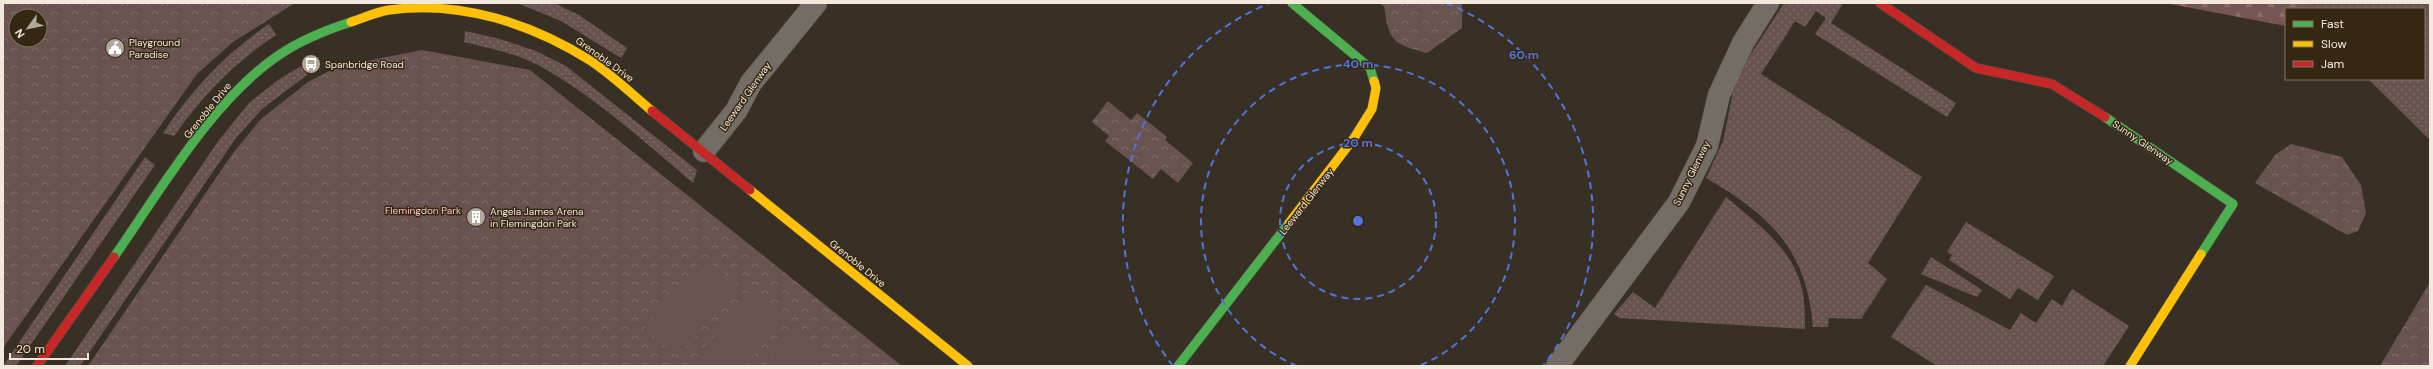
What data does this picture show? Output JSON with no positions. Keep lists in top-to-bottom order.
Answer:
{
  "streets": {
    "street": ["Grenoble Drive", "Leeward Glenway", "Sunny Glenway"]
  },
  "crossings": [
    ["Grenoble Drive", "Leeward Glenway"]
  ],
  "parks": ["Flemingdon Park"],
  "places": {
    "public building": ["Playground Paradise"],
    "bus stop": ["Spanbridge Road"],
    "building": ["Angela James Arena in Flemingdon Park"]
  },
  "legend": ["Fast", "Slow", "Jam"],
  "scale_bar": "20 m",
  "north": "bottom left",
  "rings": ["60 m", "40 m", "20 m"]
}
